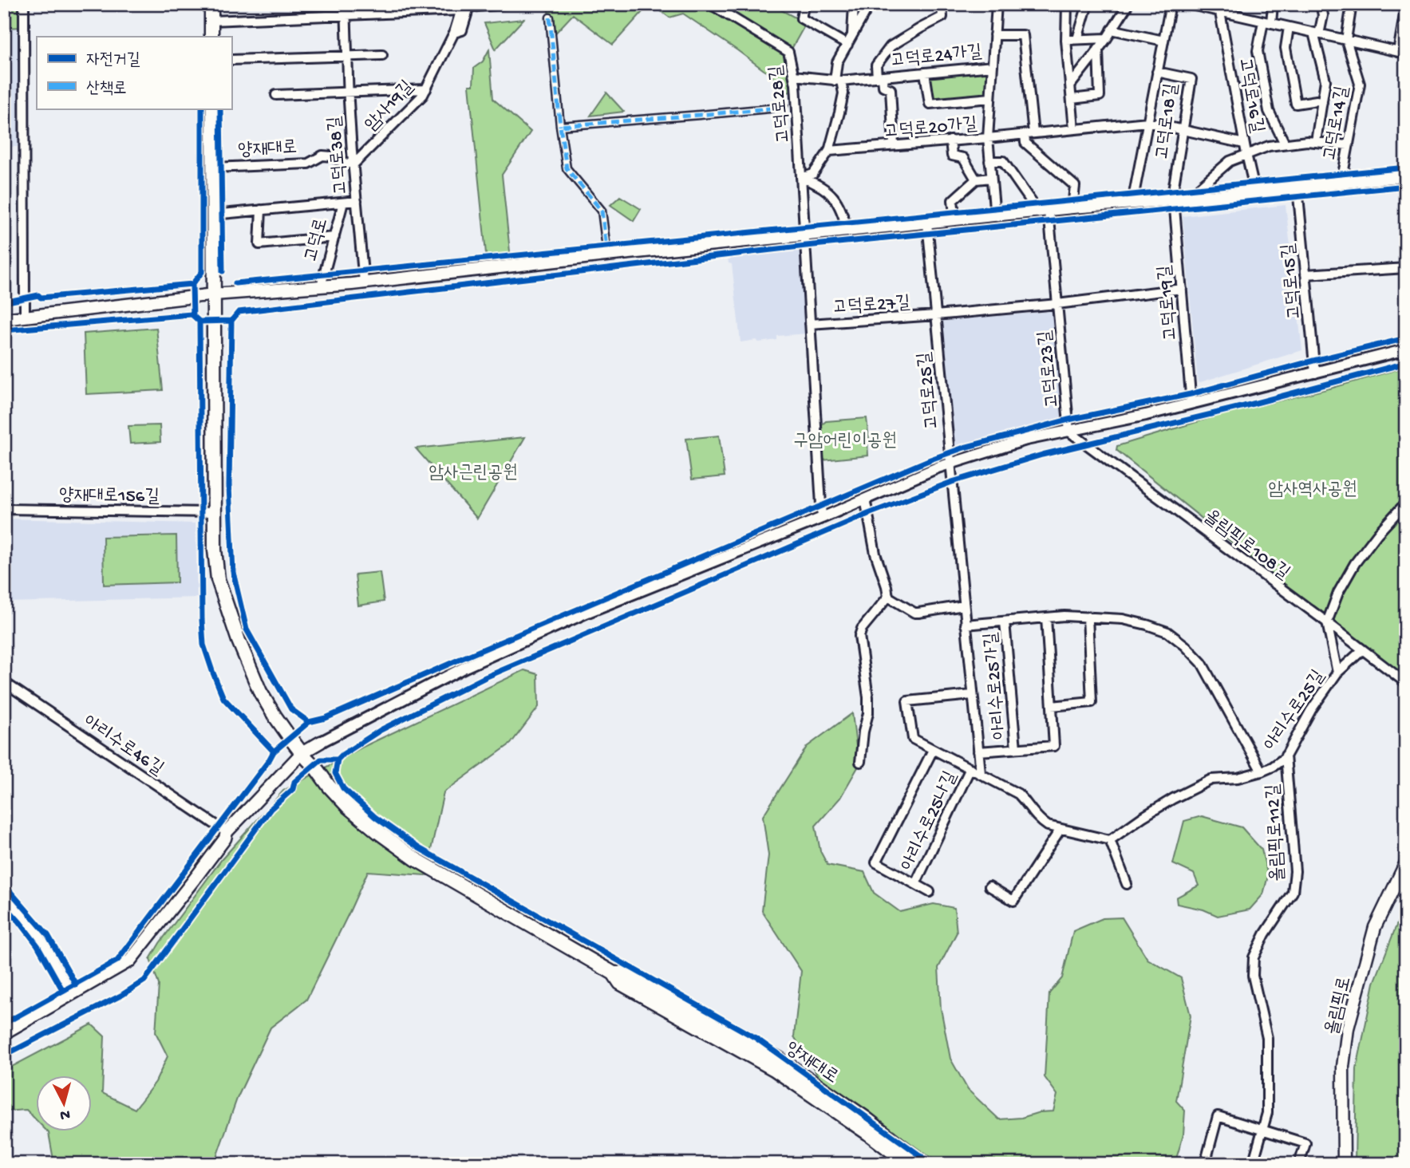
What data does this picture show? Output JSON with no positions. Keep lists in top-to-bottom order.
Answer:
{
  "streets": {
    "main road": ["양재대로", "고덕로", "올림픽로"],
    "street": [
      "고덕로24가길",
      "고덕로16길",
      "암사19길",
      "고덕로28길",
      "고덕로18길",
      "고덕로14길",
      "고덕로20가길",
      "고덕로38길",
      "고덕로15길",
      "고덕로27길",
      "고덕로19길",
      "고덕로23길",
      "고덕로25길",
      "양재대로156길",
      "올림픽로108길",
      "아리수로25가길",
      "아리수로25길",
      "아리수로46길",
      "아리수로25나길",
      "올림픽로112길"
    ]
  },
  "crossings": [
    ["고덕로24가길", "고덕로28길"],
    ["고덕로24가길", "고덕로20가길"],
    ["고덕로16길", "고덕로20가길"],
    ["고덕로16길", "고덕로"],
    ["암사19길", "양재대로"],
    ["암사19길", "고덕로38길"],
    ["고덕로28길", "고덕로"],
    ["고덕로28길", "고덕로27길"],
    ["고덕로18길", "고덕로20가길"],
    ["고덕로18길", "고덕로"],
    ["고덕로18길", "고덕로19길"],
    ["고덕로14길", "고덕로"],
    ["양재대로", "고덕로38길"],
    ["양재대로", "고덕로"],
    ["양재대로", "양재대로156길"],
    ["고덕로38길", "고덕로"],
    ["고덕로", "고덕로15길"],
    ["고덕로", "고덕로27길"],
    ["고덕로", "고덕로19길"],
    ["고덕로", "고덕로23길"],
    ["고덕로", "고덕로25길"],
    ["고덕로27길", "고덕로25길"],
    ["고덕로19길", "고덕로23길"],
    ["고덕로23길", "올림픽로108길"],
    ["올림픽로108길", "아리수로25길"],
    ["아리수로25가길", "아리수로25길"],
    ["아리수로25길", "올림픽로112길"]
  ],
  "parks": ["구암어린이공원", "암사근린공원", "암사역사공원"],
  "legend": ["자전거길", "산책로"],
  "north": "bottom"
}
